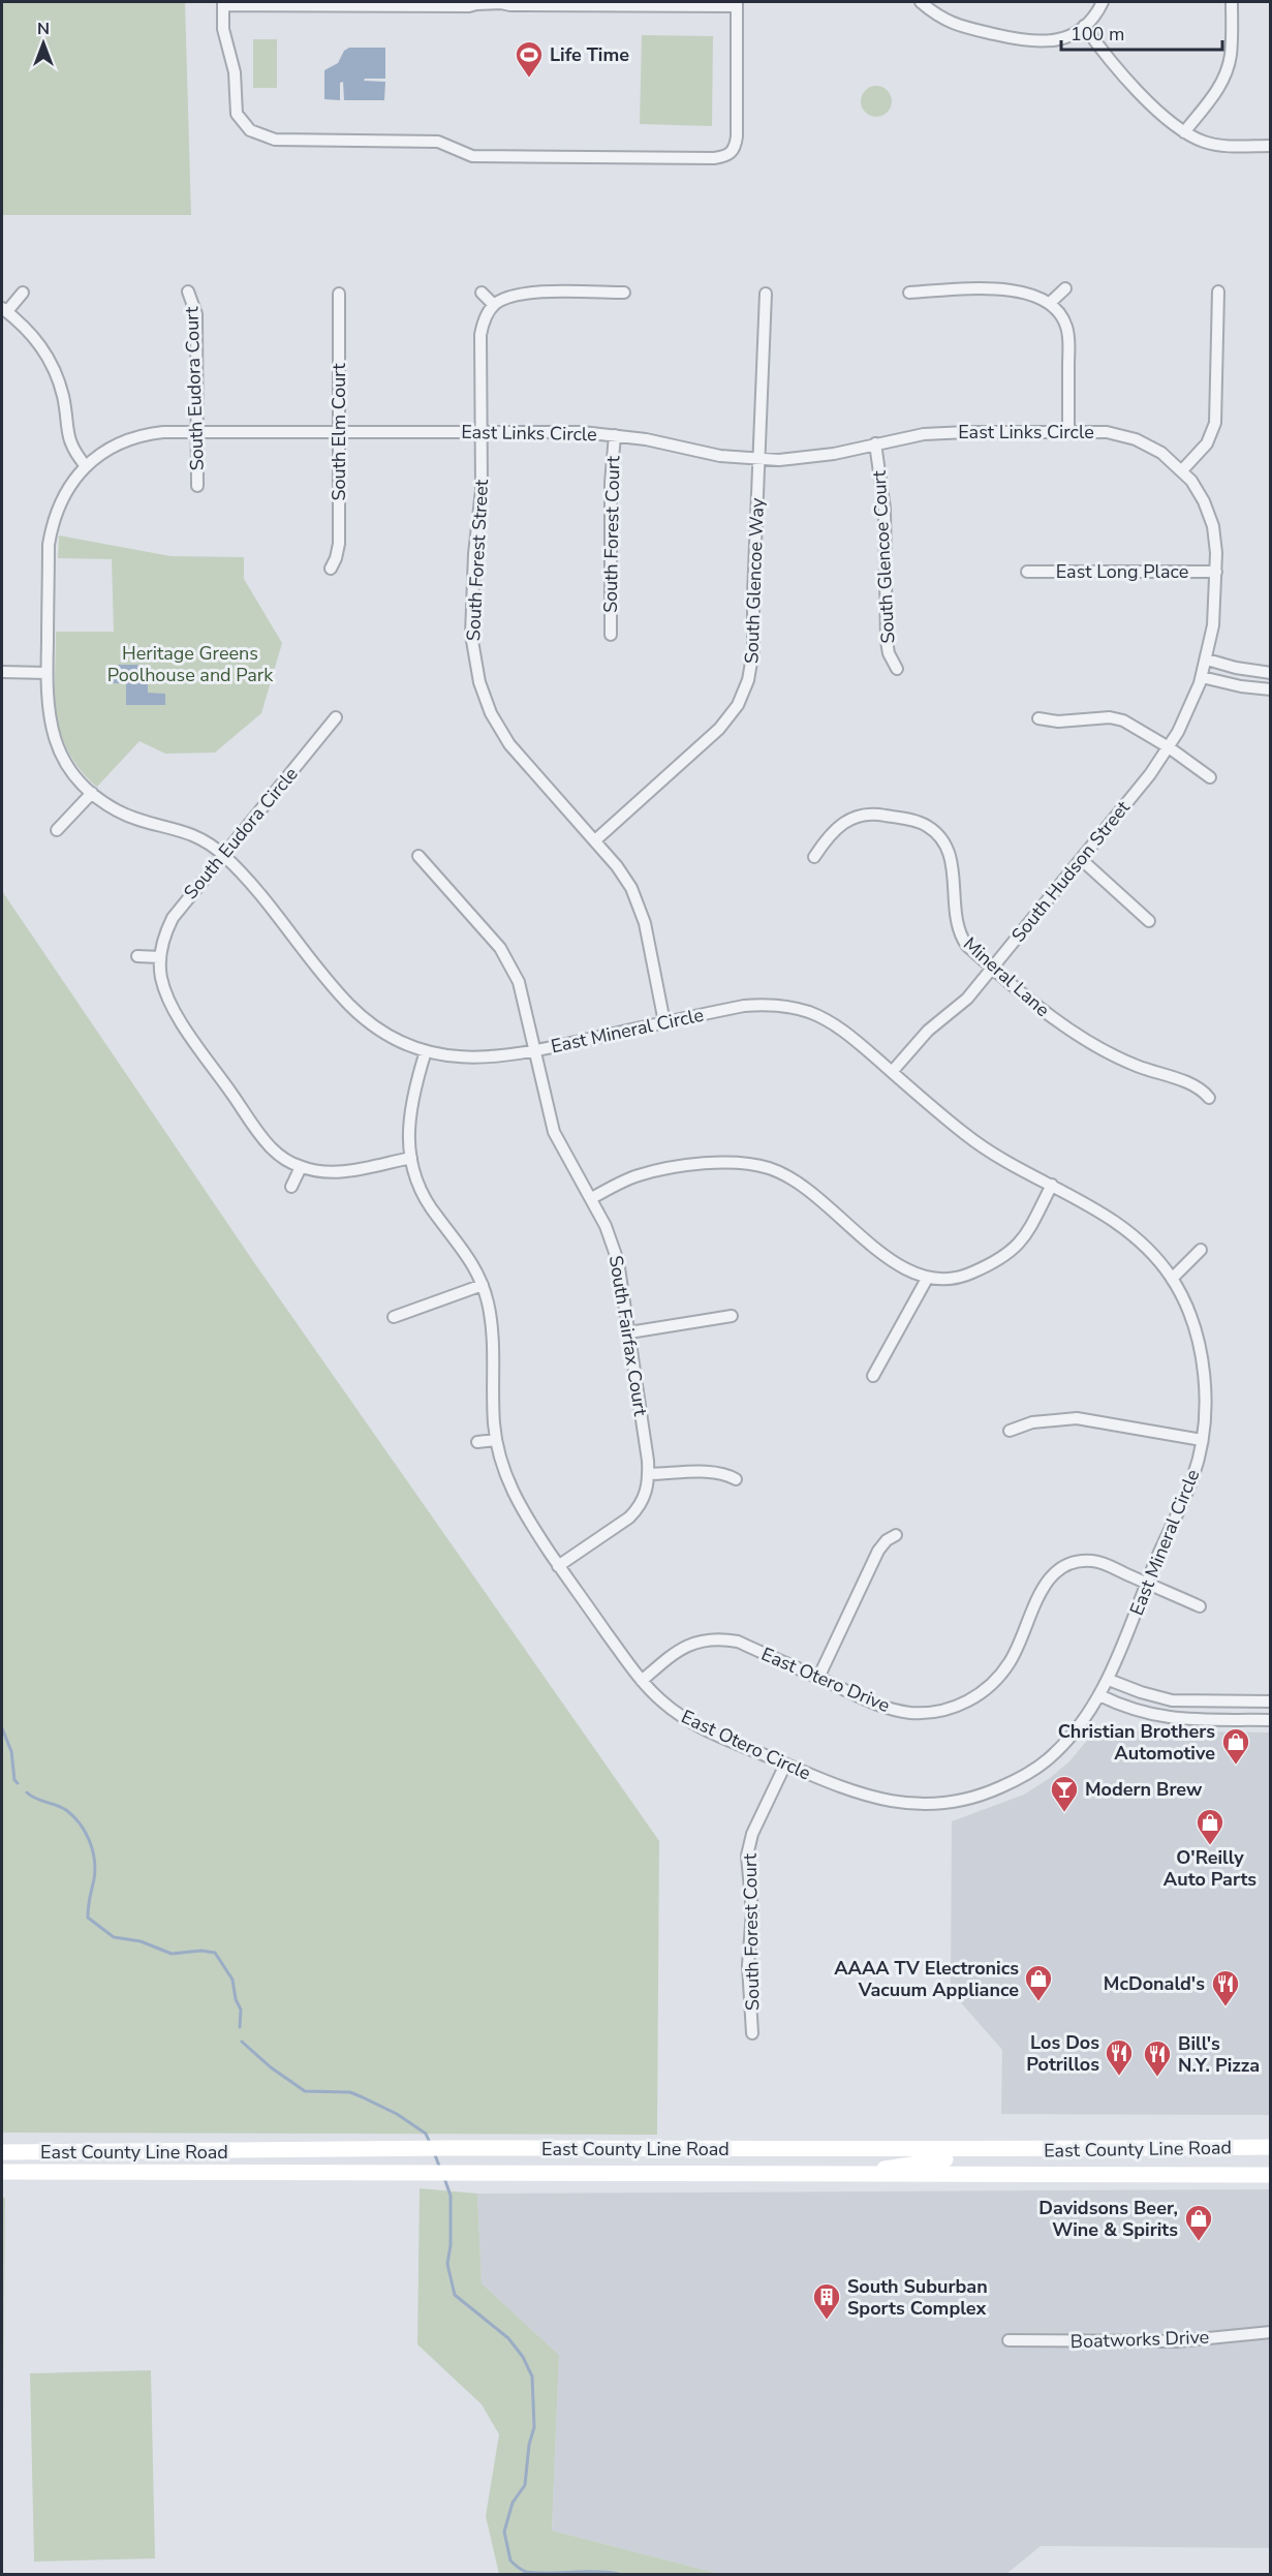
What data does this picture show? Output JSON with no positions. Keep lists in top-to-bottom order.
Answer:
{
  "streets": {
    "main road": ["East County Line Road"],
    "street": [
      "South Eudora Court",
      "South Elm Court",
      "East Links Circle",
      "South Forest Court",
      "South Glencoe Court",
      "South Forest Street",
      "East Long Place",
      "South Glencoe Way",
      "South Eudora Circle",
      "South Hudson Street",
      "Mineral Lane",
      "East Mineral Circle",
      "South Fairfax Court",
      "East Otero Drive",
      "East Otero Circle",
      "Boatworks Drive"
    ]
  },
  "crossings": [
    ["South Eudora Court", "East Links Circle"],
    ["South Elm Court", "East Links Circle"],
    ["East Links Circle", "South Forest Court"],
    ["East Links Circle", "South Glencoe Court"],
    ["East Links Circle", "South Forest Street"],
    ["East Links Circle", "South Glencoe Way"],
    ["East Links Circle", "South Hudson Street"],
    ["East Links Circle", "East Mineral Circle"],
    ["South Forest Court", "East Otero Circle"],
    ["South Forest Street", "South Glencoe Way"],
    ["South Forest Street", "East Mineral Circle"],
    ["East Long Place", "South Hudson Street"],
    ["South Eudora Circle", "East Mineral Circle"],
    ["South Eudora Circle", "East Otero Circle"],
    ["South Hudson Street", "Mineral Lane"],
    ["South Hudson Street", "East Mineral Circle"],
    ["East Mineral Circle", "South Fairfax Court"],
    ["East Mineral Circle", "East Otero Drive"],
    ["East Mineral Circle", "East Otero Circle"],
    ["South Fairfax Court", "East Otero Circle"],
    ["East Otero Drive", "East Otero Circle"]
  ],
  "parks": ["Heritage Greens Poolhouse and Park"],
  "places": {
    "sports": ["Life Time"],
    "shop": [
      "Christian Brothers Automotive",
      "O'Reilly Auto Parts",
      "AAAA TV Electronics Vacuum Appliance",
      "Davidsons Beer, Wine & Spirits"
    ],
    "bar": ["Modern Brew"],
    "restaurant": ["McDonald's", "Los Dos Potrillos", "Bill's N.Y. Pizza"],
    "building": ["South Suburban Sports Complex"]
  },
  "scale_bar": "100 m",
  "north": "top"
}
